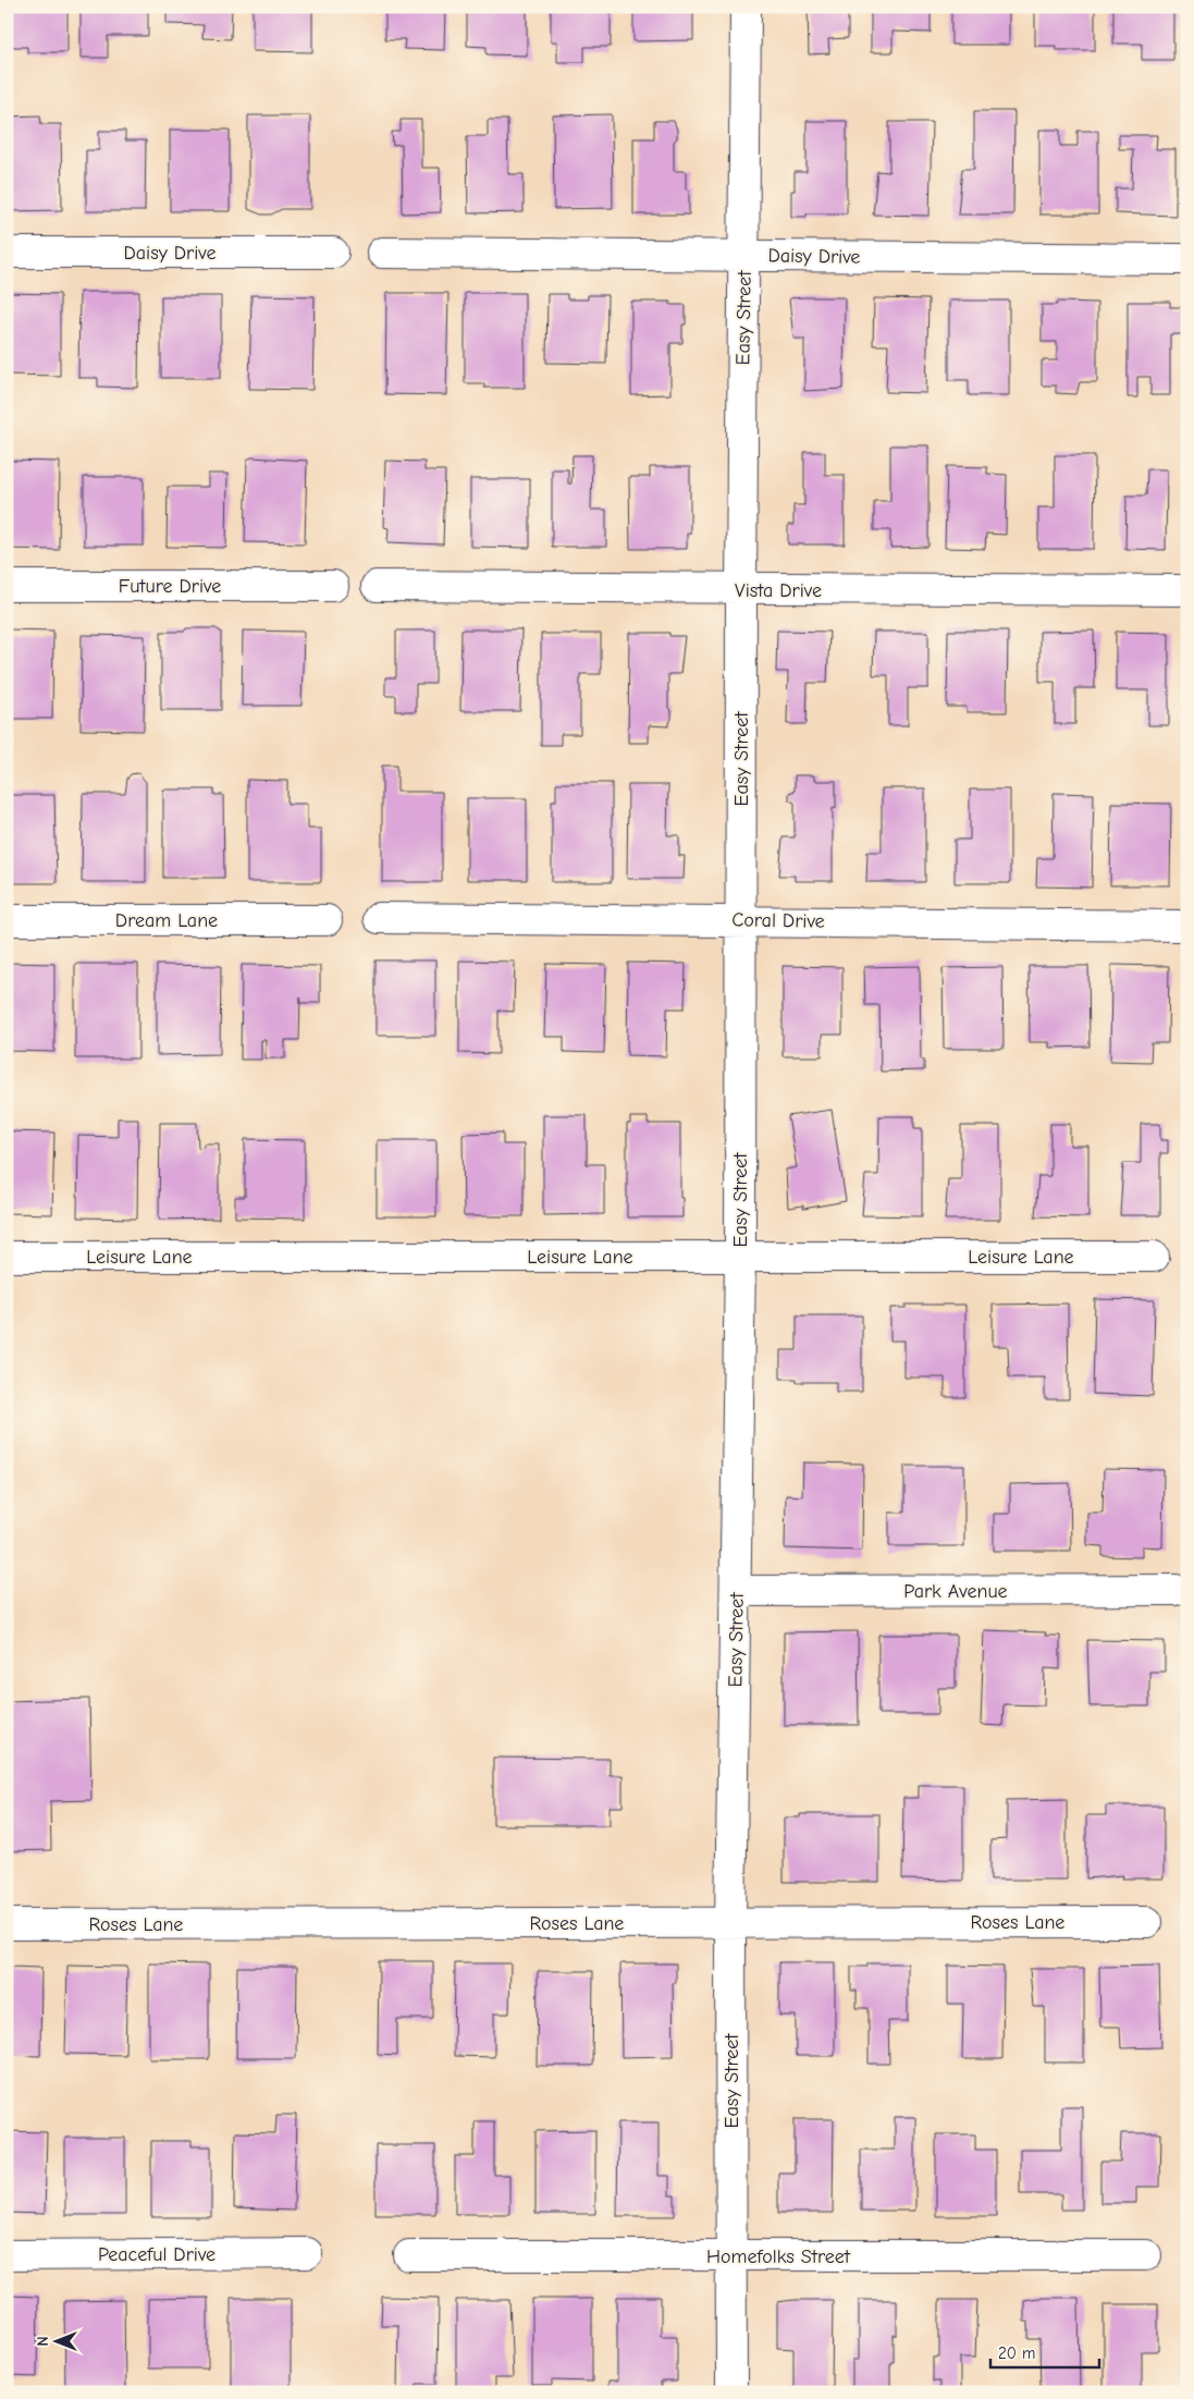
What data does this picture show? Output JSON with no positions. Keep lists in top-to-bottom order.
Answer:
{
  "streets": {
    "street": [
      "Daisy Drive",
      "Easy Street",
      "Future Drive",
      "Vista Drive",
      "Dream Lane",
      "Coral Drive",
      "Leisure Lane",
      "Park Avenue",
      "Roses Lane",
      "Peaceful Drive",
      "Homefolks Street"
    ]
  },
  "crossings": [
    ["Daisy Drive", "Easy Street"],
    ["Easy Street", "Vista Drive"],
    ["Easy Street", "Coral Drive"],
    ["Easy Street", "Leisure Lane"],
    ["Easy Street", "Park Avenue"],
    ["Easy Street", "Roses Lane"],
    ["Easy Street", "Homefolks Street"]
  ],
  "scale_bar": "20 m",
  "north": "left"
}
